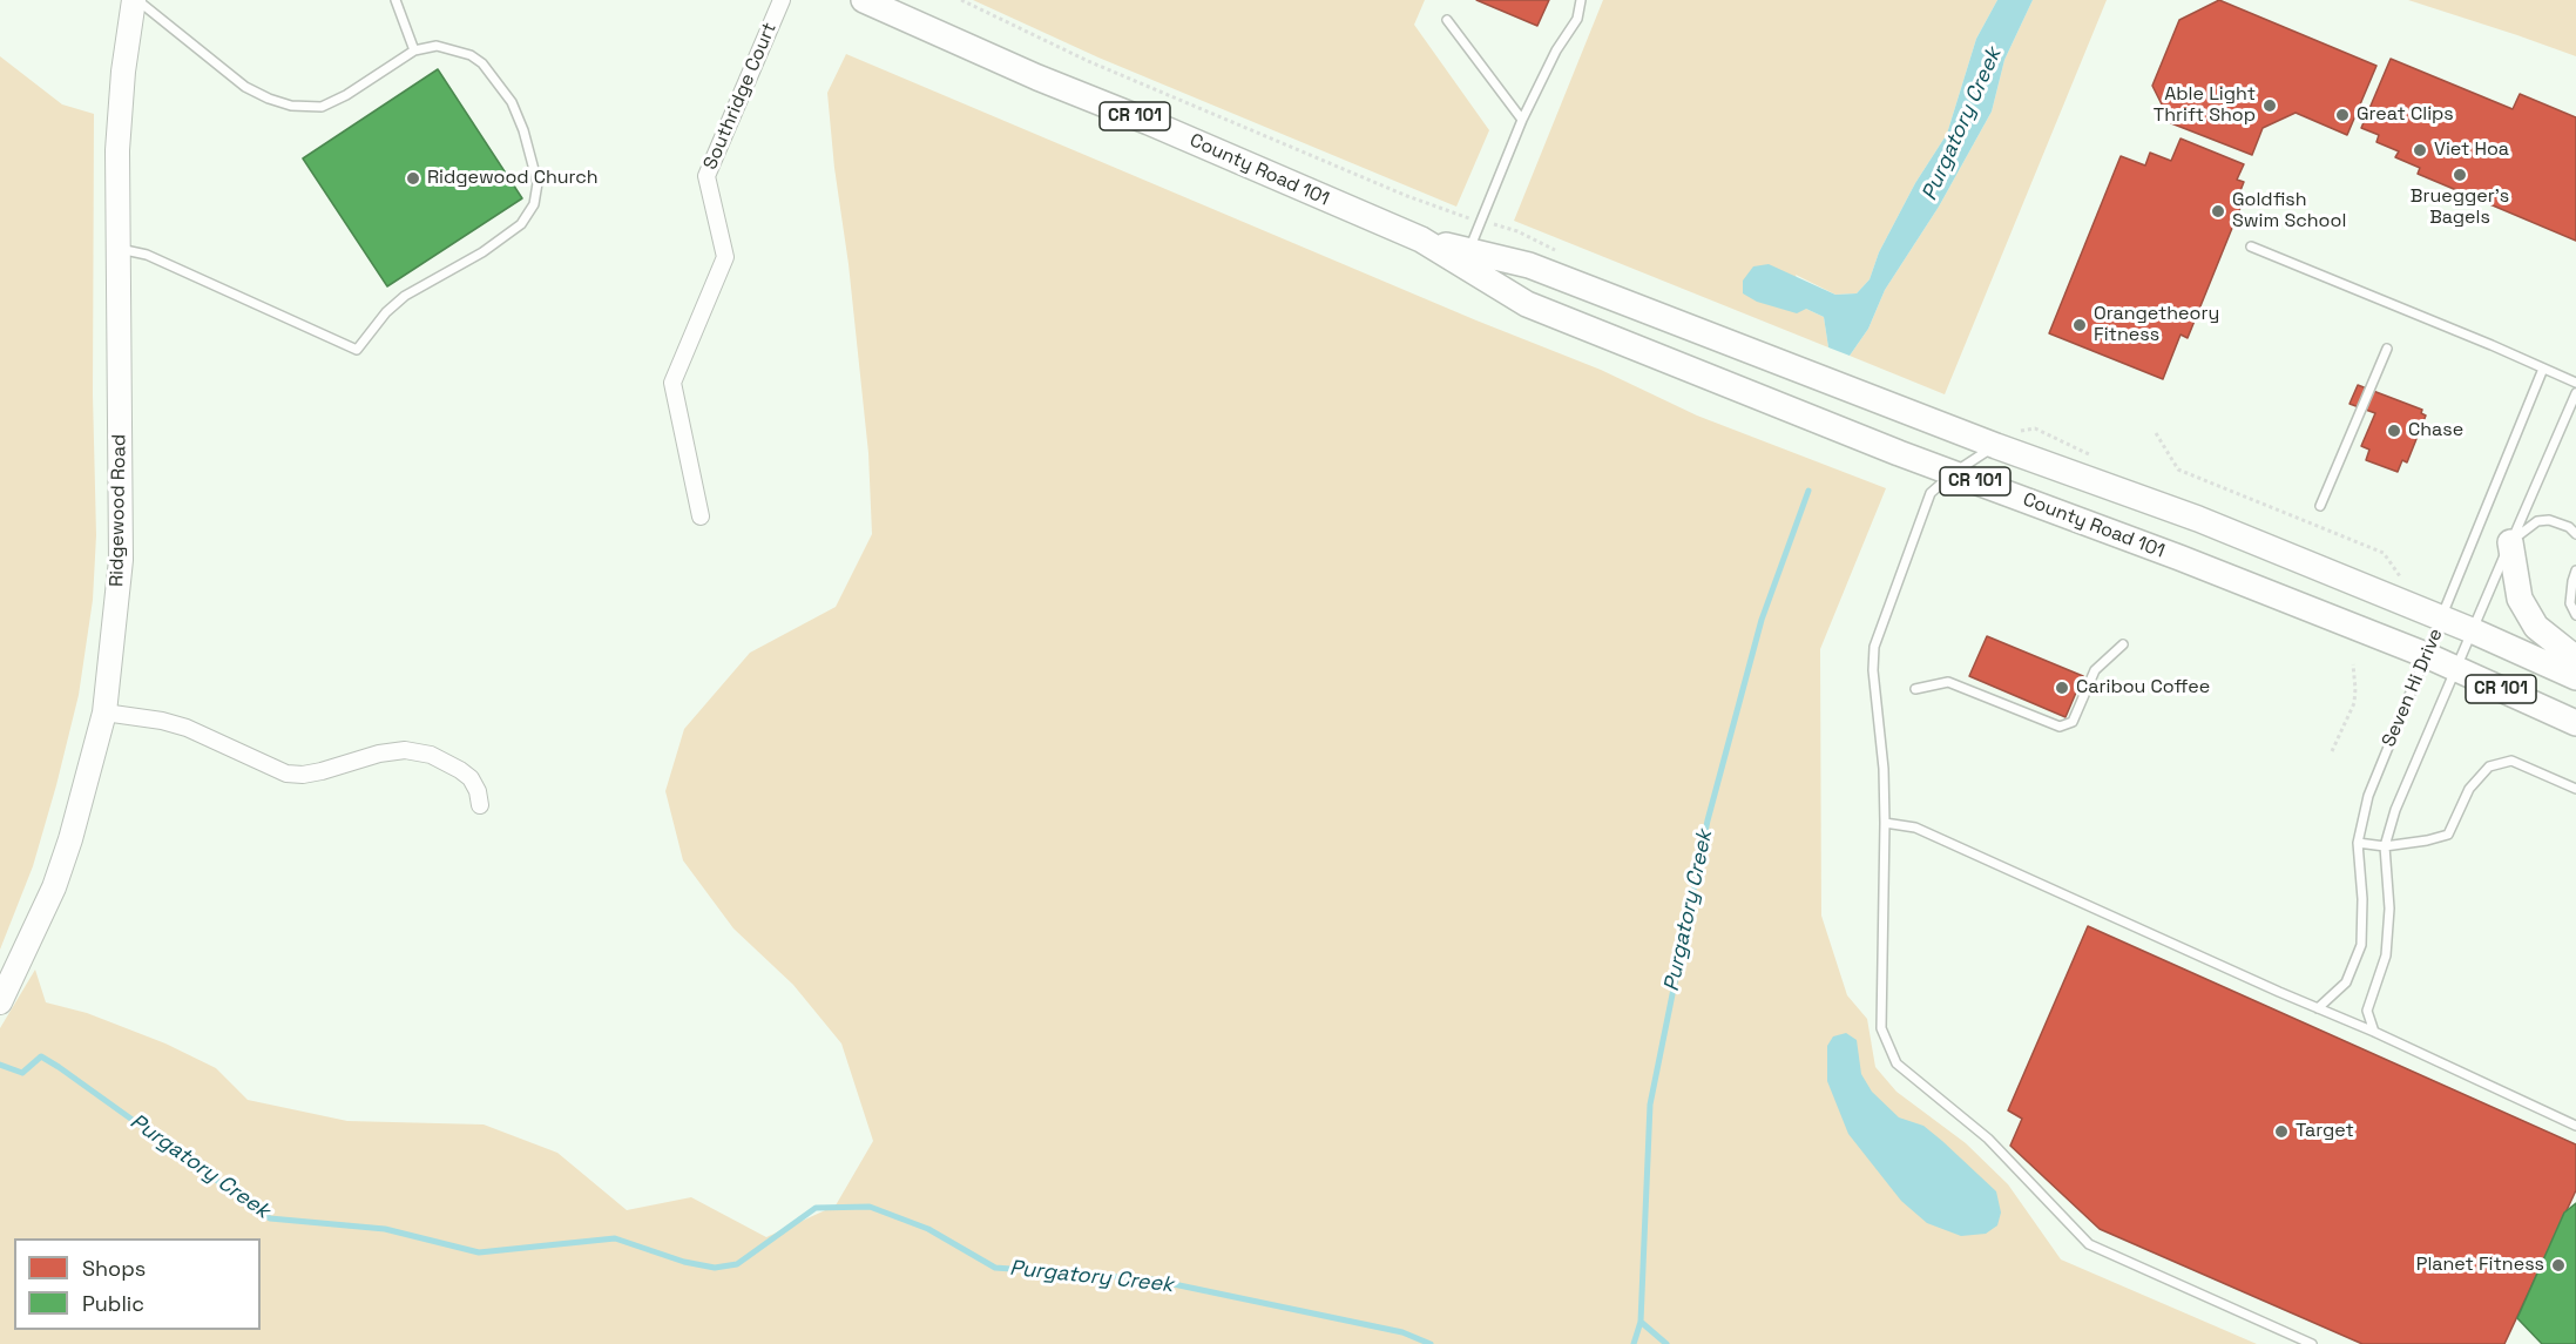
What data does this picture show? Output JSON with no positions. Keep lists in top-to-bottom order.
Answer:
{
  "streets": {
    "main road": ["CR 101", "County Road 101"],
    "street": ["Southridge Court", "Ridgewood Road"],
    "lane": ["Seven Hi Drive"]
  },
  "crossings": [
    ["County Road 101", "Seven Hi Drive"]
  ],
  "water": ["Purgatory Creek"],
  "places": [
    "Able Light Thrift Shop",
    "Great Clips",
    "Viet Hoa",
    "Bruegger's Bagels",
    "Ridgewood Church",
    "Goldfish Swim School",
    "Orangetheory Fitness",
    "Chase",
    "Caribou Coffee",
    "Target",
    "Planet Fitness"
  ],
  "legend": ["Shops", "Public"]
}
